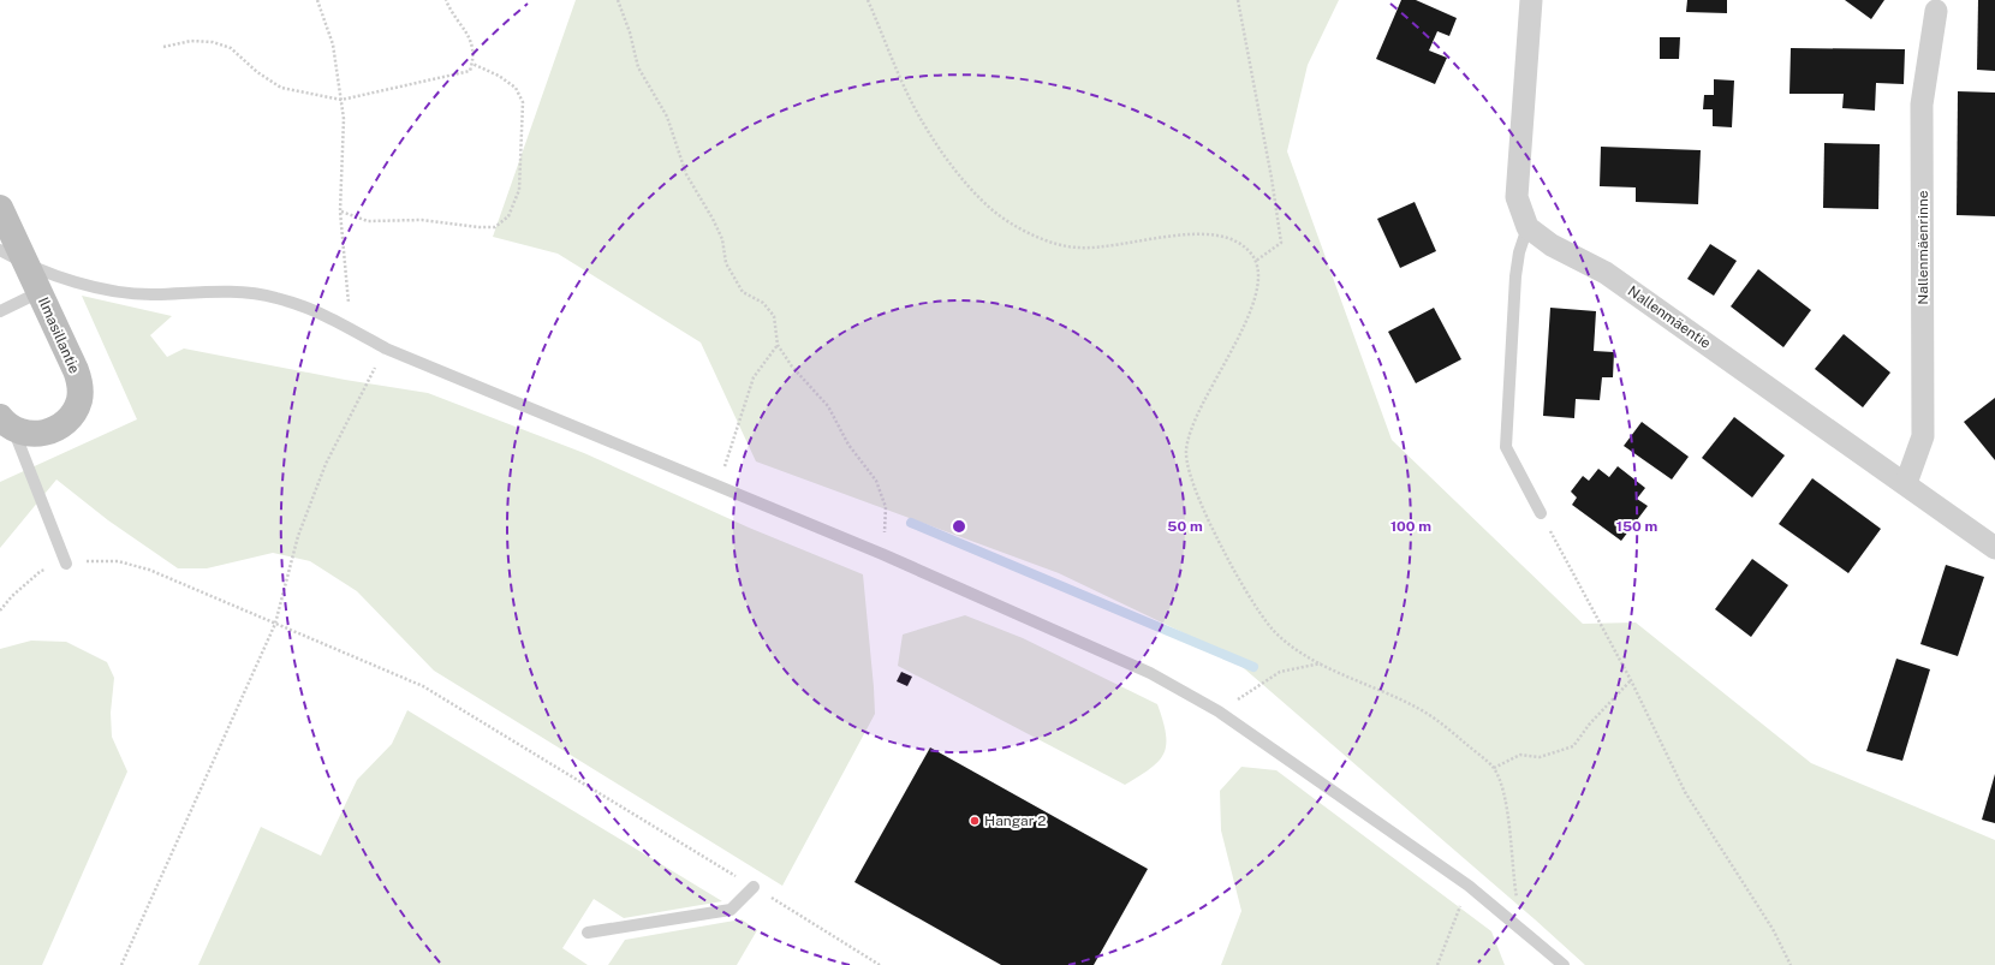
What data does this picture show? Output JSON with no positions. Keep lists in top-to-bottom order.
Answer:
{
  "streets": {
    "main road": ["Ilmasillantie"],
    "street": ["Nallenmäenrinne", "Nallenmäentie"]
  },
  "crossings": [
    ["Nallenmäenrinne", "Nallenmäentie"]
  ],
  "places": ["Hangar 2"],
  "rings": ["50 m", "100 m", "150 m"]
}
